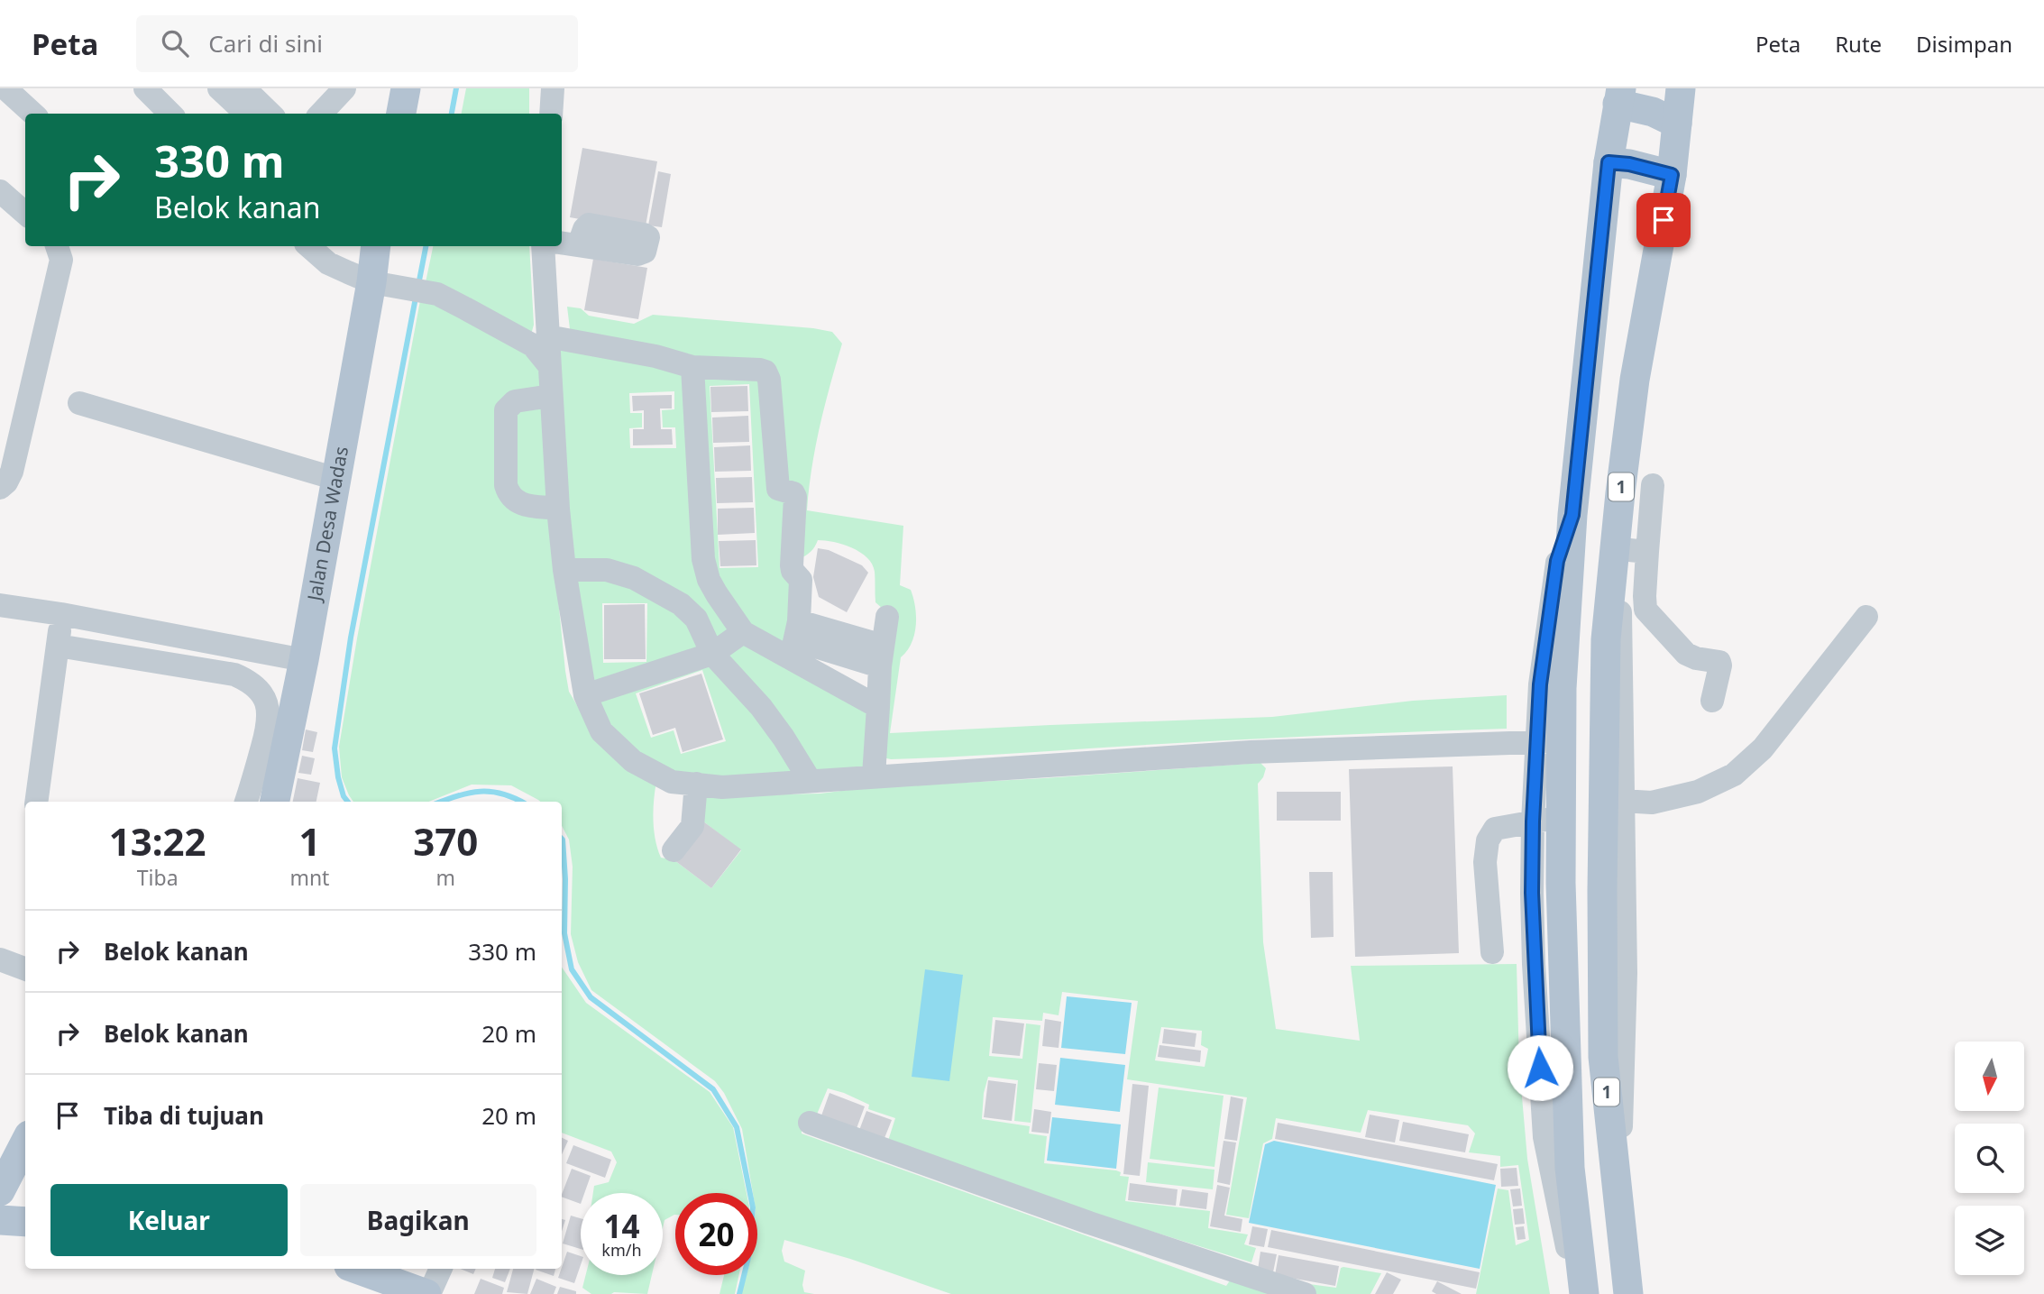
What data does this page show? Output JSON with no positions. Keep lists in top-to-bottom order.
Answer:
{
  "streets": {
    "main road": ["1", "Jalan Desa Wadas"]
  },
  "north": "bottom",
  "page": {
    "header": "Peta",
    "search": "Cari di sini",
    "nav": ["Peta", "Rute", "Disimpan"],
    "turn": ["330 m", "Belok kanan"],
    "eta": [
      "13:22",
      "Tiba",
      "1",
      "mnt",
      "370",
      "m"
    ],
    "list": [
      {
        "name": "Belok kanan",
        "value": "330 m"
      },
      {
        "name": "Belok kanan",
        "value": "20 m"
      },
      {
        "name": "Tiba di tujuan",
        "value": "20 m"
      }
    ],
    "buttons": ["Keluar", "Bagikan"],
    "speed": "14 km/h",
    "limit": "20"
  }
}
